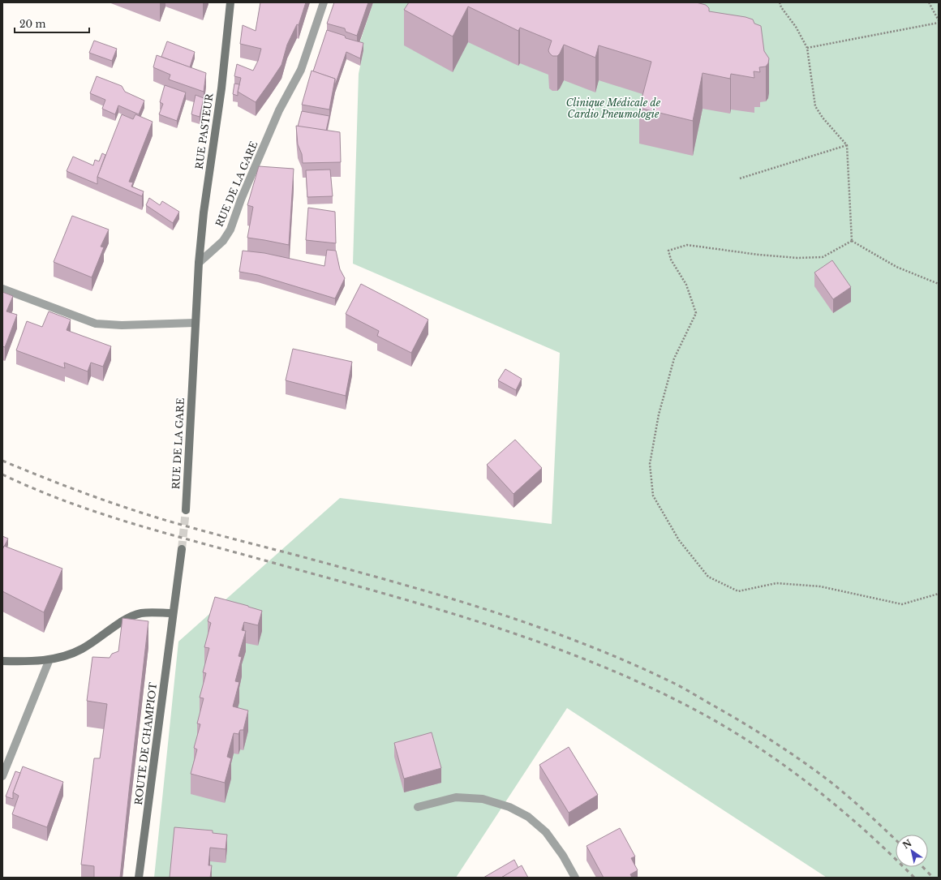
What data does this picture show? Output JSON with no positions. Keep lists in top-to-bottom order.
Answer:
{
  "streets": {
    "street": ["RUE PASTEUR", "RUE DE LA GARE", "ROUTE DE CHAMPIOT"]
  },
  "crossings": [
    ["RUE PASTEUR", "RUE DE LA GARE"]
  ],
  "parks": ["Clinique Médicale de Cardio Pneumologie"],
  "scale_bar": "20 m",
  "north": "top left"
}
